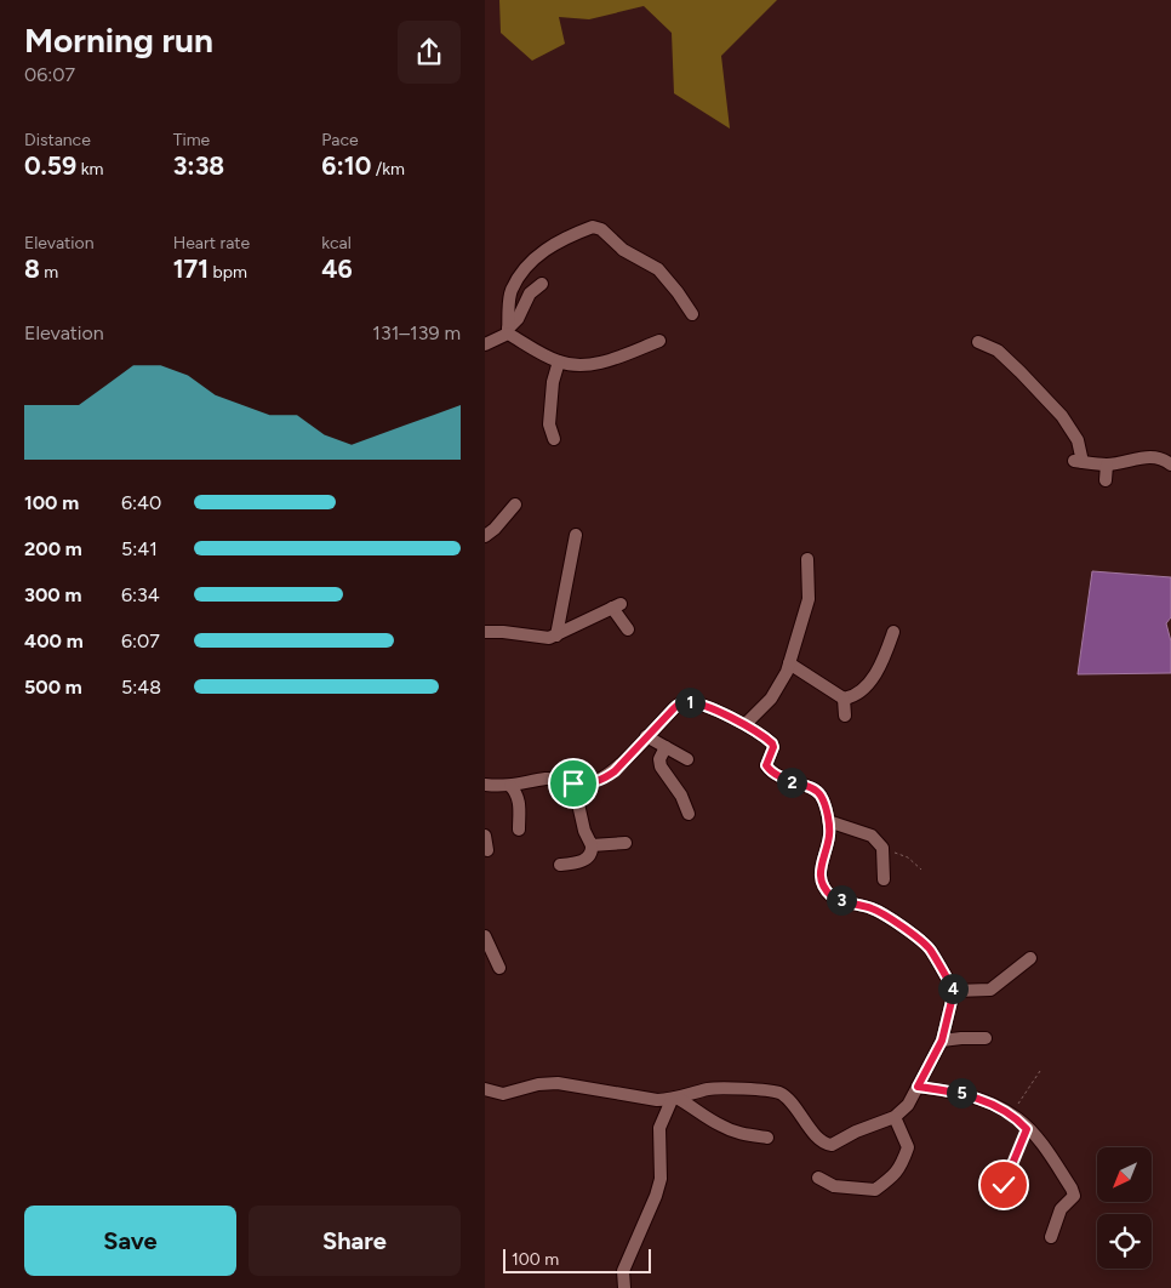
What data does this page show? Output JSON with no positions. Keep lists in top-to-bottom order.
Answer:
{
  "scale_bar": "100 m",
  "north": "bottom left",
  "page": {
    "heading": ["Morning run", "06:07"],
    "stats": [
      ["Distance", "0.59 km"],
      ["Time", "3:38"],
      ["Pace", "6:10 /km"],
      ["Elevation", "8 m"],
      ["Heart rate", "171 bpm"],
      ["kcal", "46"]
    ],
    "chart": ["Elevation", "131–139 m"],
    "list": [
      {
        "name": "100 m",
        "note": "6:40"
      },
      {
        "name": "200 m",
        "note": "5:41"
      },
      {
        "name": "300 m",
        "note": "6:34"
      },
      {
        "name": "400 m",
        "note": "6:07"
      },
      {
        "name": "500 m",
        "note": "5:48"
      }
    ],
    "pins": [
      "1",
      "2",
      "3",
      "4",
      "5"
    ],
    "buttons": ["Save", "Share"],
    "scale": "100 m"
  }
}
